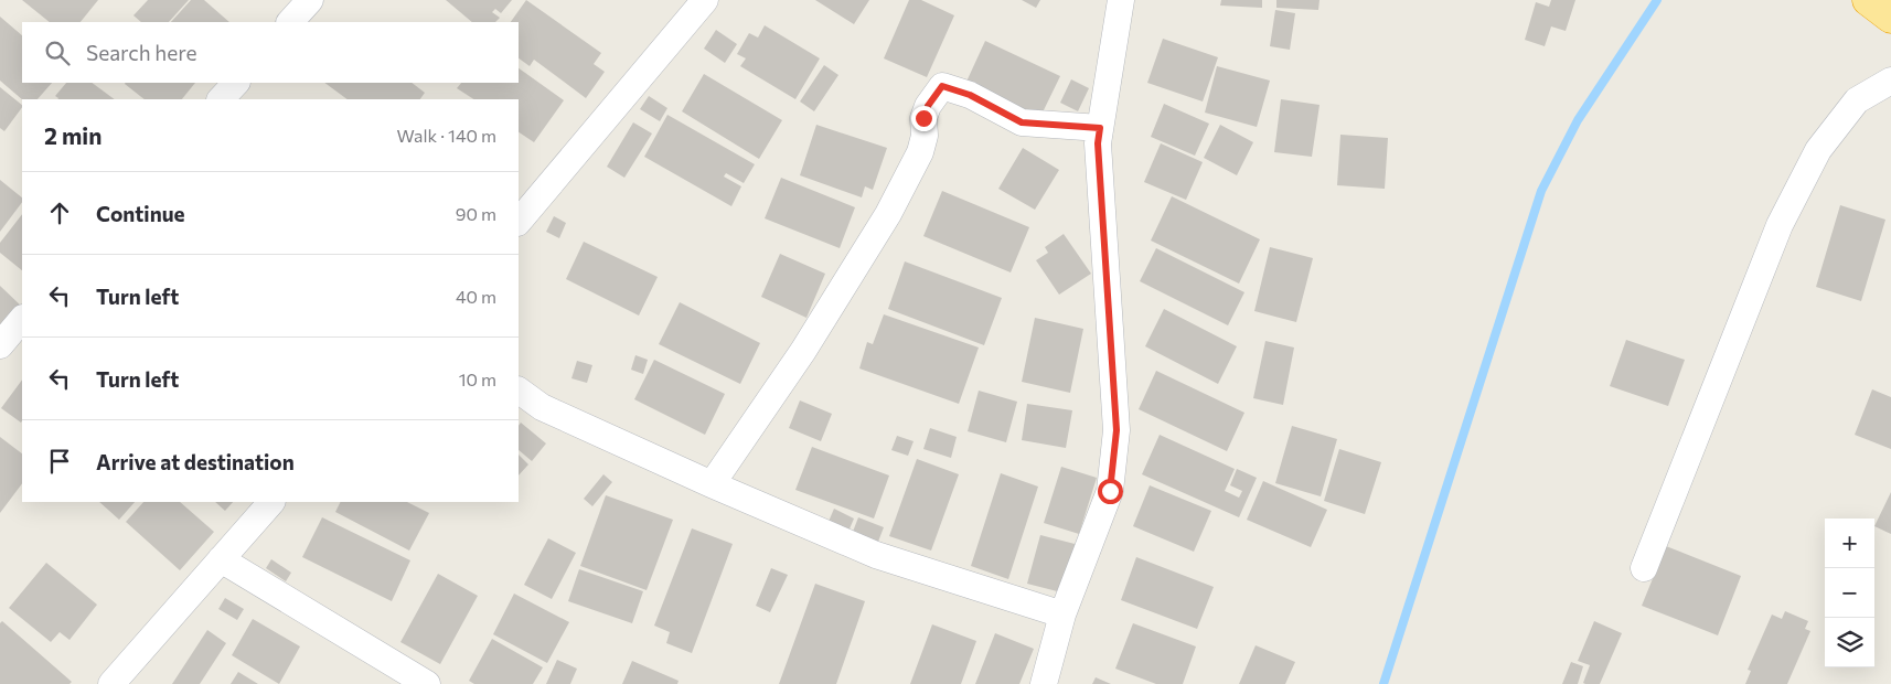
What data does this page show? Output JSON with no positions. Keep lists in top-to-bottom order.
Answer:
{
  "page": {
    "search": "Search here",
    "heading": ["2 min", "Walk · 140 m"],
    "list": [
      ["Continue", "90 m"],
      ["Turn left", "40 m"],
      ["Turn left", "10 m"],
      "Arrive at destination"
    ],
    "map_buttons": ["+", "−"]
  }
}
